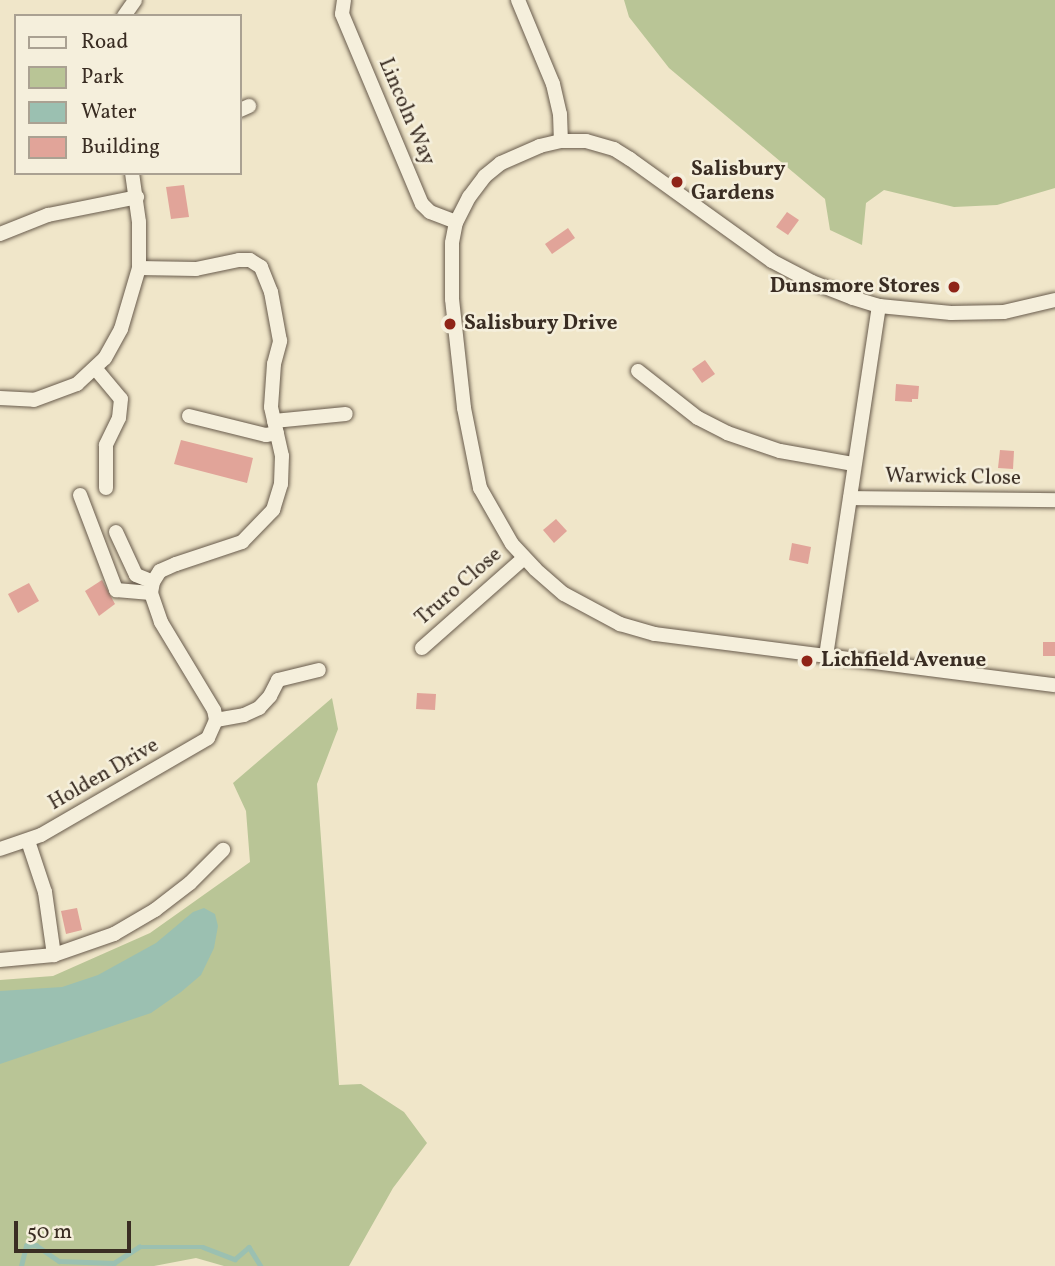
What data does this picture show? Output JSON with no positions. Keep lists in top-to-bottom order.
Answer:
{
  "streets": {
    "street": [
      "Lincoln Way",
      "Warwick Close",
      "Truro Close",
      "Holden Drive"
    ]
  },
  "places": [
    "Salisbury Gardens",
    "Dunsmore Stores",
    "Salisbury Drive",
    "Lichfield Avenue"
  ],
  "legend": [
    "Road",
    "Park",
    "Water",
    "Building"
  ],
  "scale_bar": "50 m"
}
